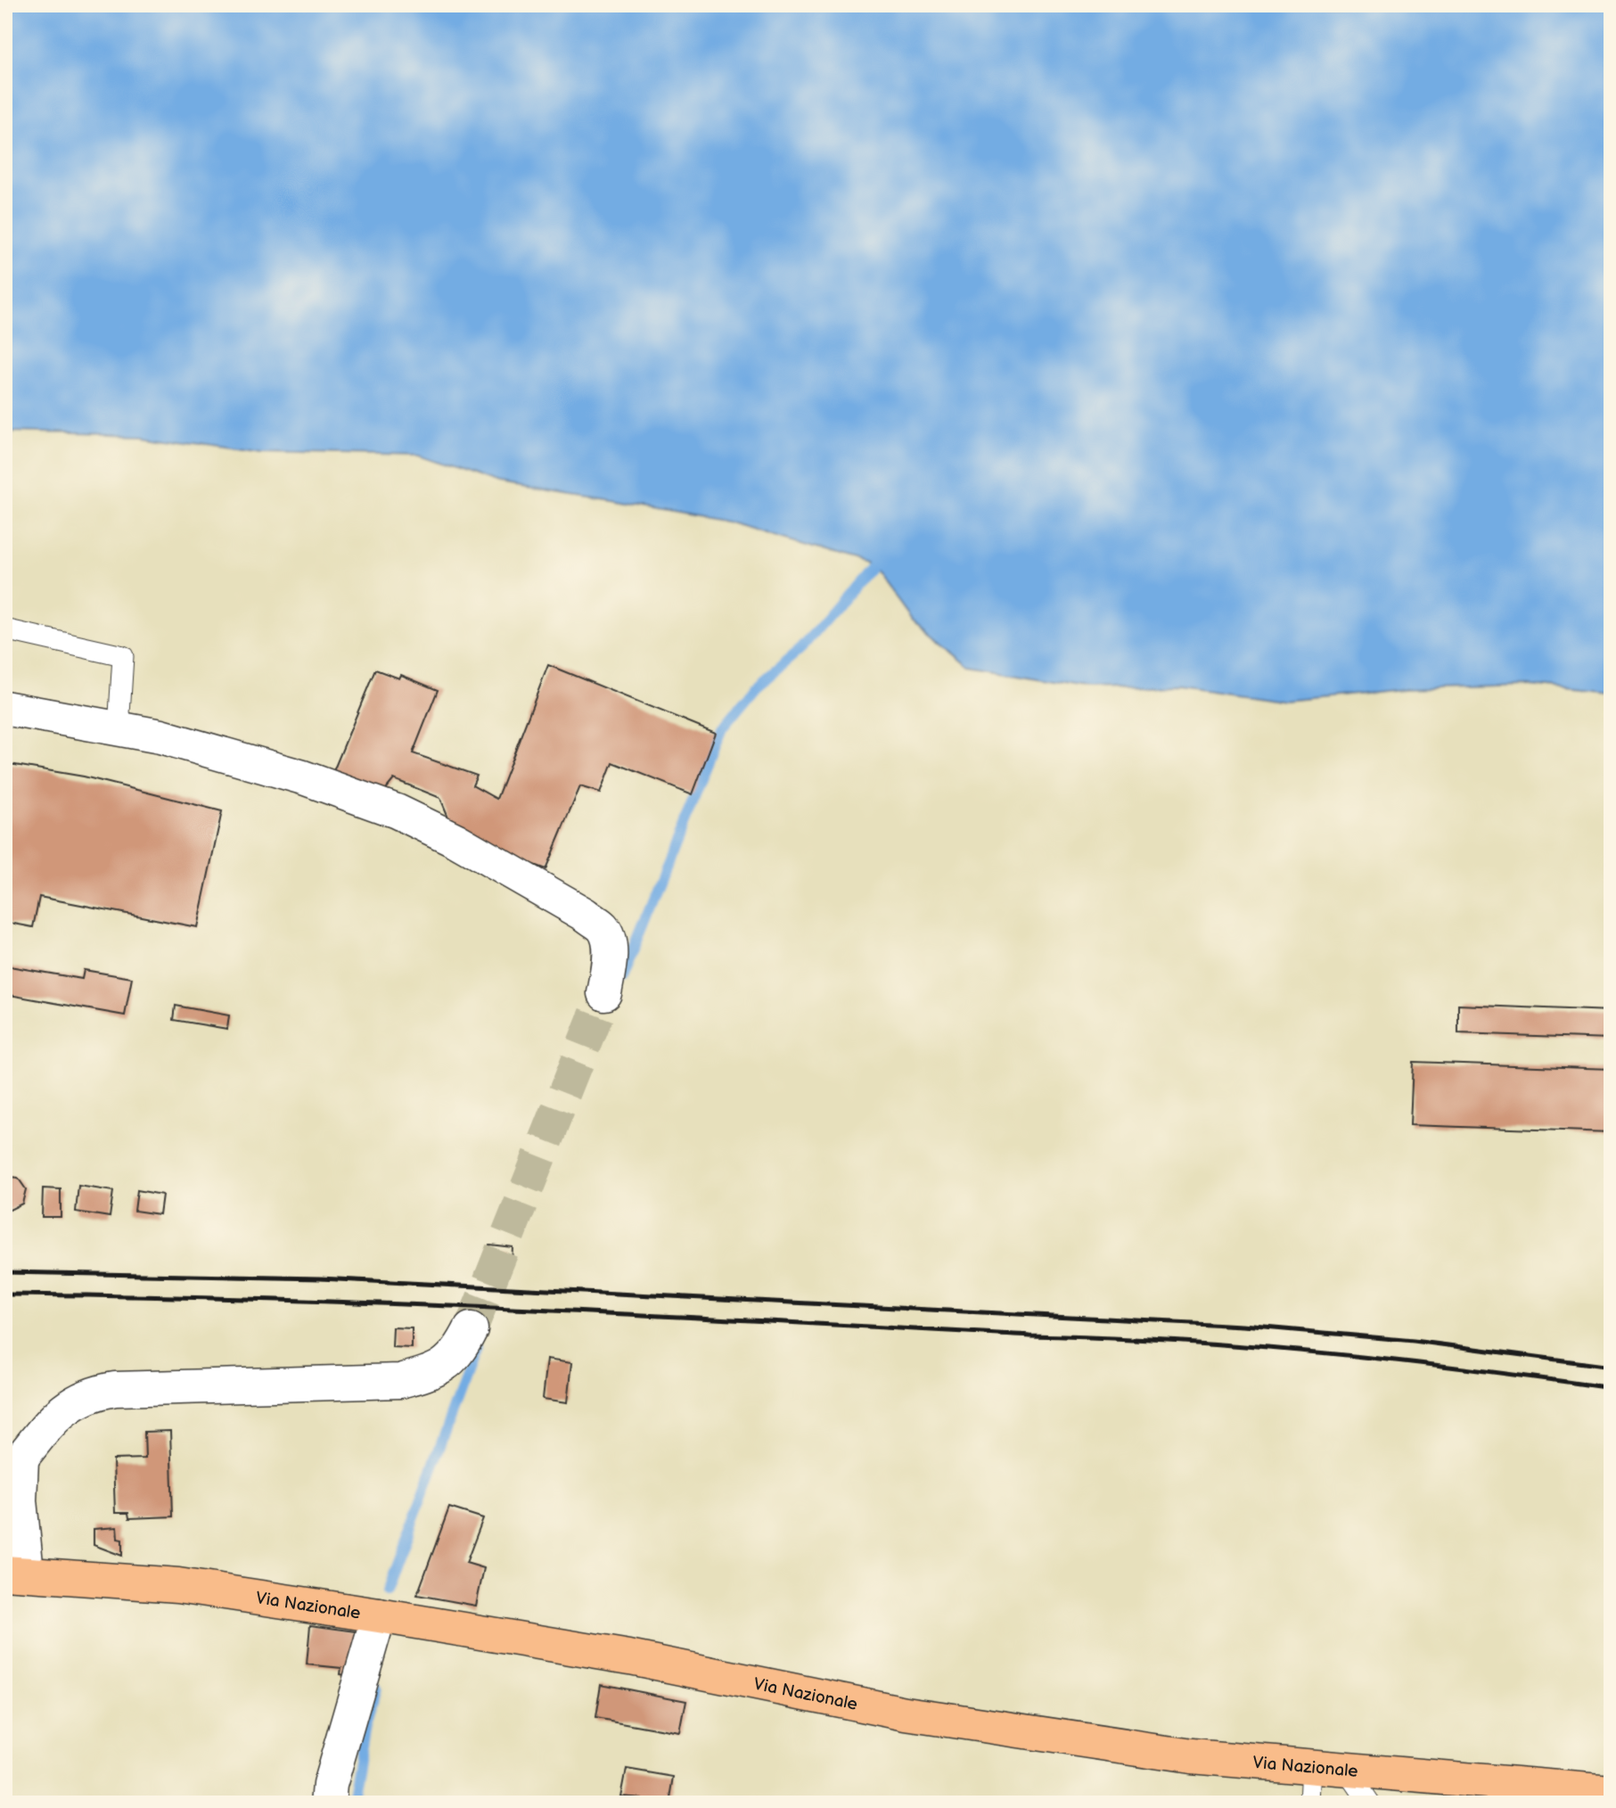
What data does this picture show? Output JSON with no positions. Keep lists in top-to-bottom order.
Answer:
{
  "streets": {
    "main road": ["Via Nazionale"]
  }
}
